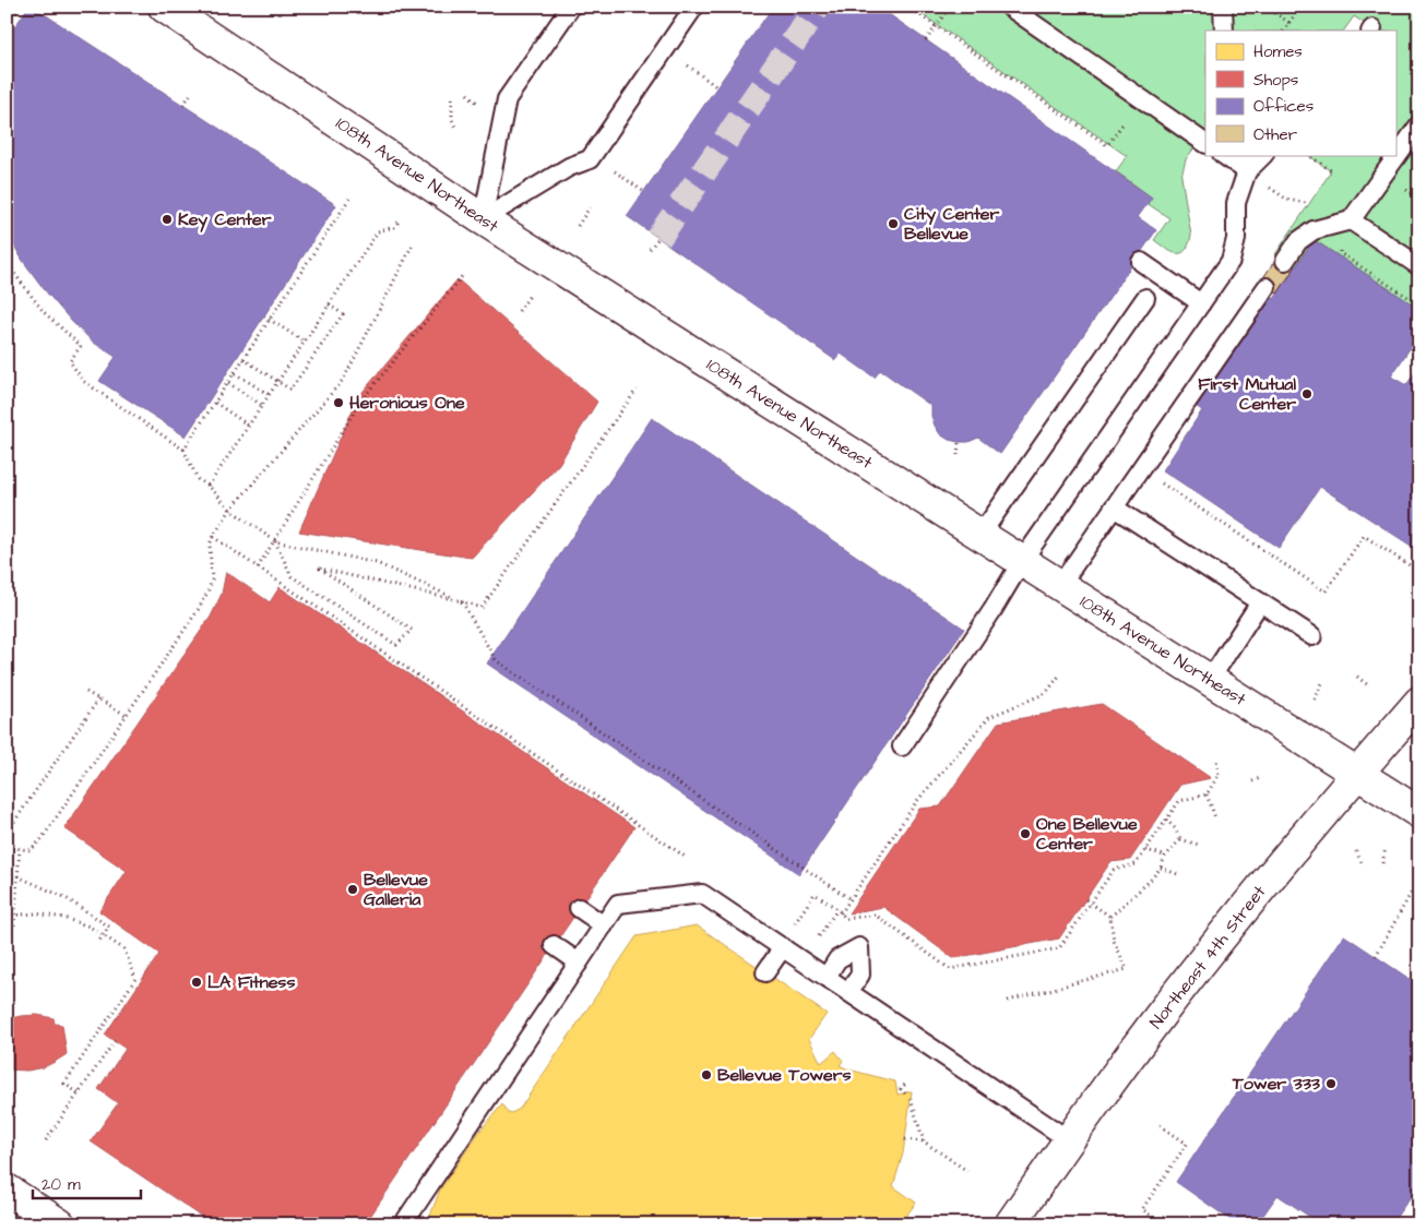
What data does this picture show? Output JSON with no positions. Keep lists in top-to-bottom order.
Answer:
{
  "streets": {
    "main road": ["108th Avenue Northeast", "Northeast 4th Street"]
  },
  "crossings": [
    ["108th Avenue Northeast", "Northeast 4th Street"]
  ],
  "places": [
    "Key Center",
    "City Center Bellevue",
    "First Mutual Center",
    "Heronious One",
    "One Bellevue Center",
    "Bellevue Galleria",
    "LA Fitness",
    "Bellevue Towers",
    "Tower 333"
  ],
  "legend": [
    "Homes",
    "Shops",
    "Offices",
    "Other"
  ],
  "scale_bar": "20 m"
}
